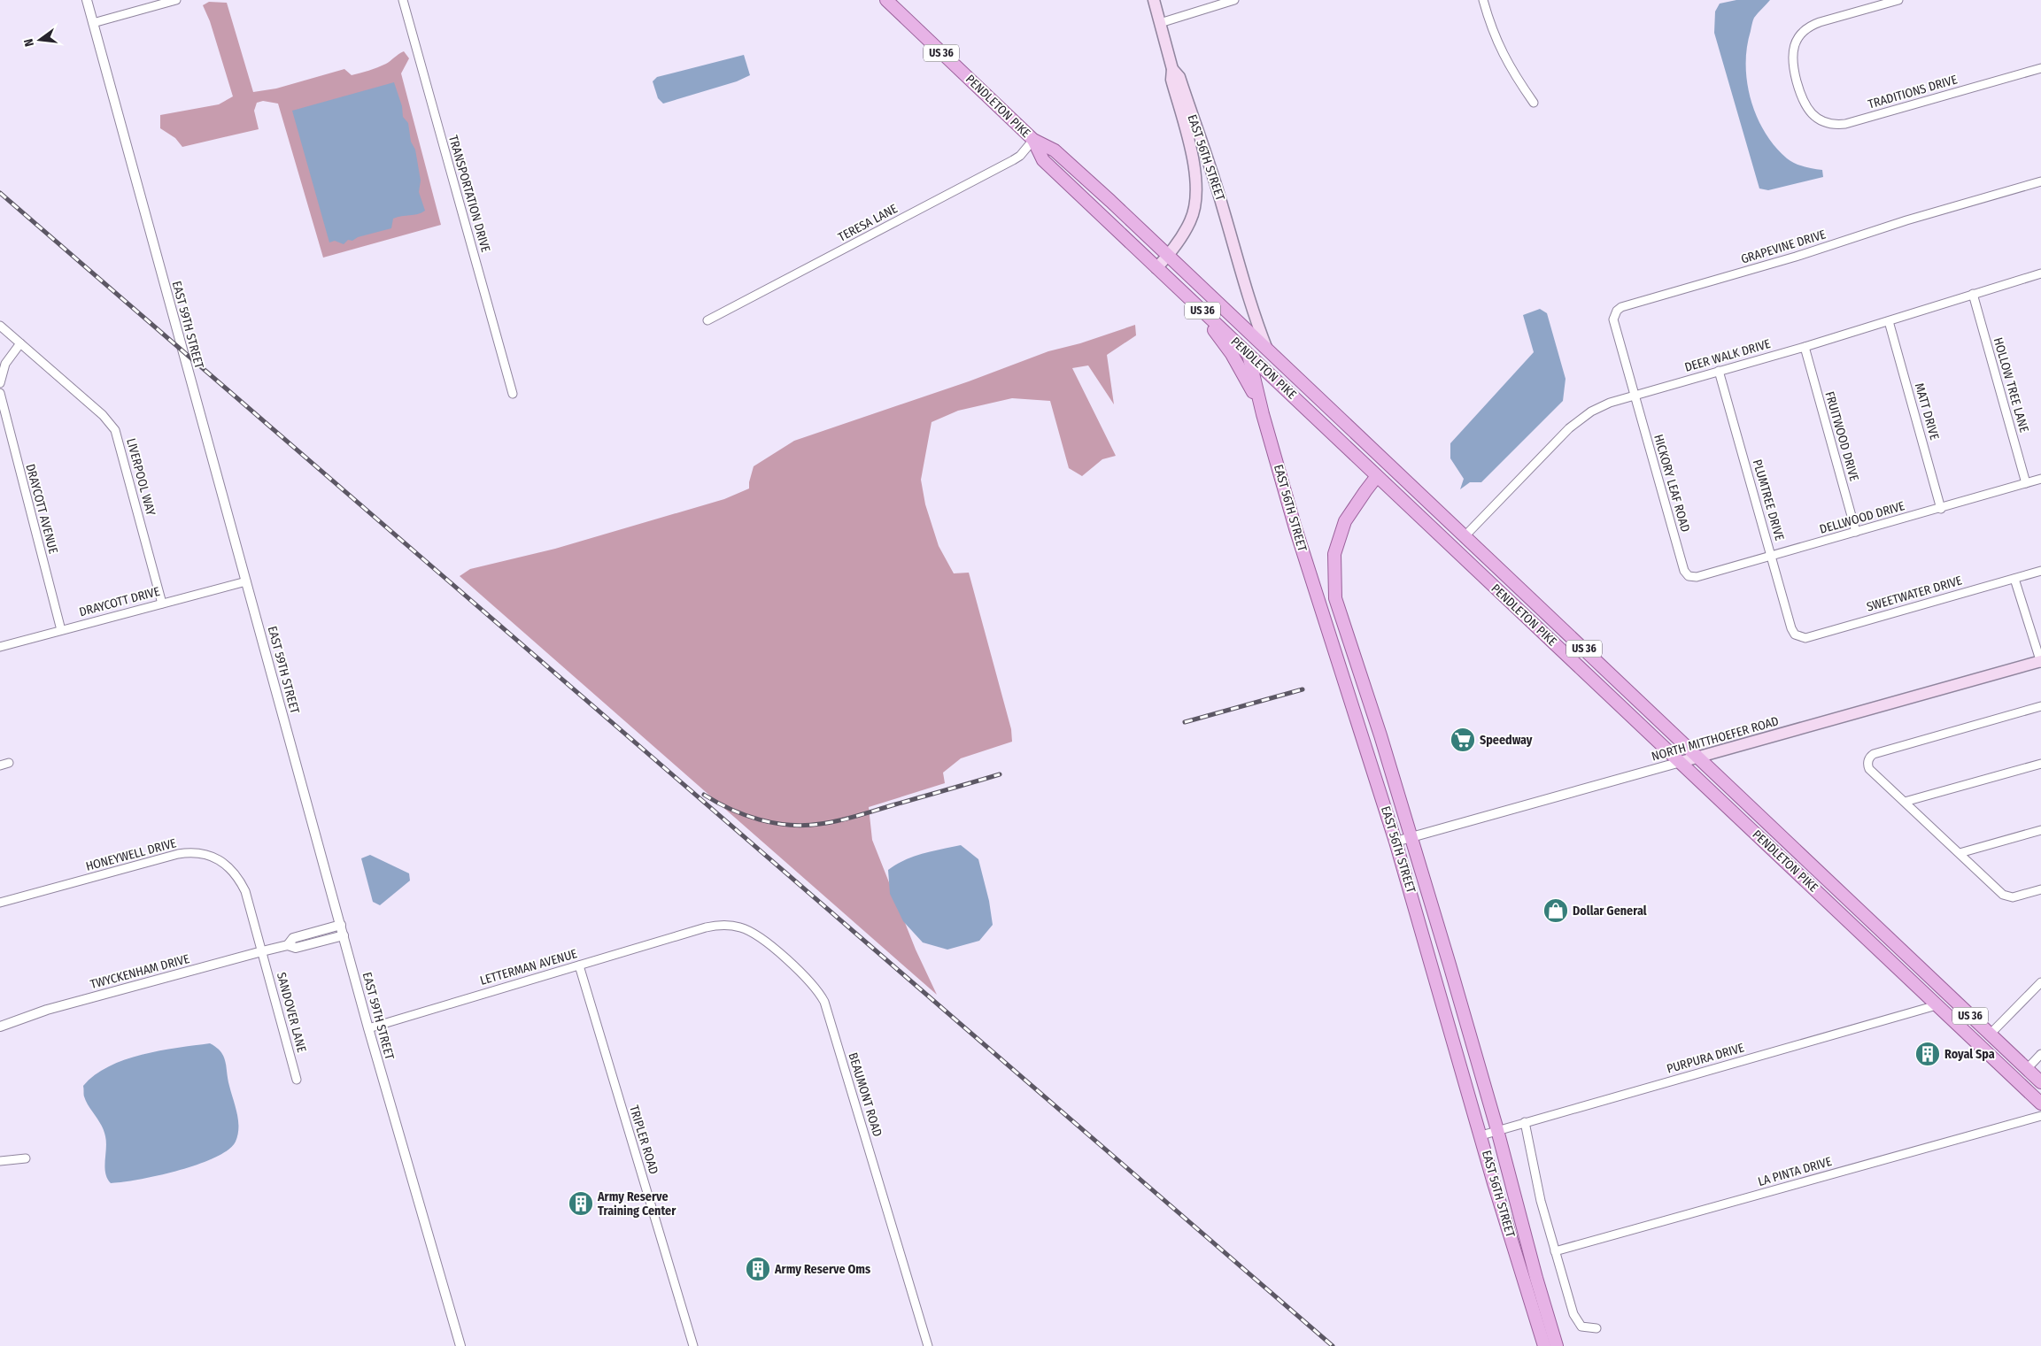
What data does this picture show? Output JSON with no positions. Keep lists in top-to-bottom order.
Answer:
{
  "streets": {
    "main road": [
      "US 36",
      "PENDLETON PIKE",
      "EAST 56TH STREET",
      "NORTH MITTHOEFER ROAD"
    ],
    "street": [
      "TRADITIONS DRIVE",
      "TRANSPORTATION DRIVE",
      "TERESA LANE",
      "GRAPEVINE DRIVE",
      "EAST 59TH STREET",
      "DEER WALK DRIVE",
      "HOLLOW TREE LANE",
      "MATT DRIVE",
      "FRUITWOOD DRIVE",
      "LIVERPOOL WAY",
      "HICKORY LEAF ROAD",
      "PLUMTREE DRIVE",
      "DRAYCOTT AVENUE",
      "DELLWOOD DRIVE",
      "SWEETWATER DRIVE",
      "DRAYCOTT DRIVE",
      "HONEYWELL DRIVE",
      "LETTERMAN AVENUE",
      "TWYCKENHAM DRIVE",
      "SANDOVER LANE",
      "PURPURA DRIVE",
      "BEAUMONT ROAD",
      "TRIPLER ROAD",
      "LA PINTA DRIVE"
    ]
  },
  "crossings": [
    ["PENDLETON PIKE", "EAST 56TH STREET"],
    ["PENDLETON PIKE", "TERESA LANE"],
    ["PENDLETON PIKE", "DEER WALK DRIVE"],
    ["PENDLETON PIKE", "NORTH MITTHOEFER ROAD"],
    ["PENDLETON PIKE", "PURPURA DRIVE"],
    ["EAST 56TH STREET", "NORTH MITTHOEFER ROAD"],
    ["EAST 56TH STREET", "PURPURA DRIVE"],
    ["GRAPEVINE DRIVE", "DEER WALK DRIVE"],
    ["GRAPEVINE DRIVE", "HICKORY LEAF ROAD"],
    ["EAST 59TH STREET", "DRAYCOTT DRIVE"],
    ["EAST 59TH STREET", "LETTERMAN AVENUE"],
    ["EAST 59TH STREET", "TWYCKENHAM DRIVE"],
    ["DEER WALK DRIVE", "HOLLOW TREE LANE"],
    ["DEER WALK DRIVE", "MATT DRIVE"],
    ["DEER WALK DRIVE", "FRUITWOOD DRIVE"],
    ["DEER WALK DRIVE", "HICKORY LEAF ROAD"],
    ["DEER WALK DRIVE", "PLUMTREE DRIVE"],
    ["HOLLOW TREE LANE", "DELLWOOD DRIVE"],
    ["MATT DRIVE", "DELLWOOD DRIVE"],
    ["FRUITWOOD DRIVE", "DELLWOOD DRIVE"],
    ["LIVERPOOL WAY", "DRAYCOTT DRIVE"],
    ["HICKORY LEAF ROAD", "DELLWOOD DRIVE"],
    ["PLUMTREE DRIVE", "DELLWOOD DRIVE"],
    ["PLUMTREE DRIVE", "SWEETWATER DRIVE"],
    ["DRAYCOTT AVENUE", "DRAYCOTT DRIVE"],
    ["HONEYWELL DRIVE", "TWYCKENHAM DRIVE"],
    ["HONEYWELL DRIVE", "SANDOVER LANE"],
    ["LETTERMAN AVENUE", "BEAUMONT ROAD"],
    ["LETTERMAN AVENUE", "TRIPLER ROAD"],
    ["TWYCKENHAM DRIVE", "SANDOVER LANE"]
  ],
  "places": {
    "supermarket": ["Speedway"],
    "shop": ["Dollar General"],
    "building": ["Royal Spa", "Army Reserve Training Center", "Army Reserve Oms"]
  },
  "north": "left"
}
